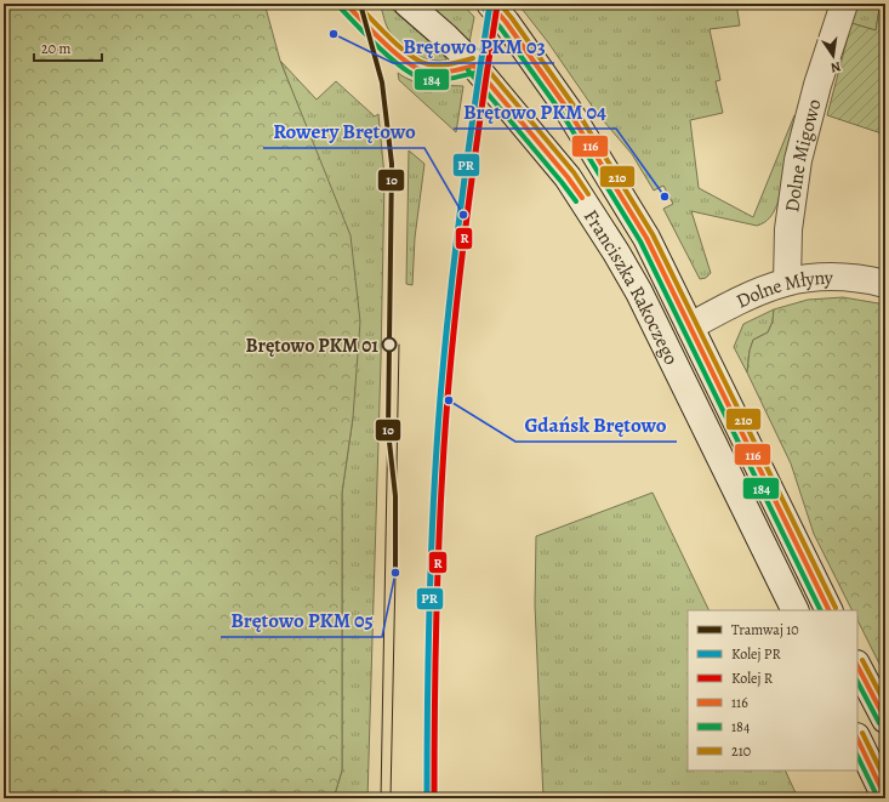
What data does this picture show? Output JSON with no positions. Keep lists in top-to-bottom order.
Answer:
{
  "streets": {
    "main road": ["Dolne Migowo", "Franciszka Rakoczego", "Dolne Młyny"]
  },
  "crossings": [
    ["Dolne Migowo", "Dolne Młyny"],
    ["Franciszka Rakoczego", "Dolne Młyny"]
  ],
  "places": [
    "Brętowo PKM 03",
    "Brętowo PKM 04",
    "Rowery Brętowo",
    "Brętowo PKM 01",
    "Gdańsk Brętowo",
    "Brętowo PKM 05"
  ],
  "lines": [
    "tram line 10",
    "rail line PR",
    "transit line 116",
    "transit line 210",
    "rail line R",
    "transit line 184"
  ],
  "legend": [
    "Tramwaj 10",
    "Kolej PR",
    "Kolej R",
    "116",
    "184",
    "210"
  ],
  "scale_bar": "20 m",
  "north": "bottom"
}
